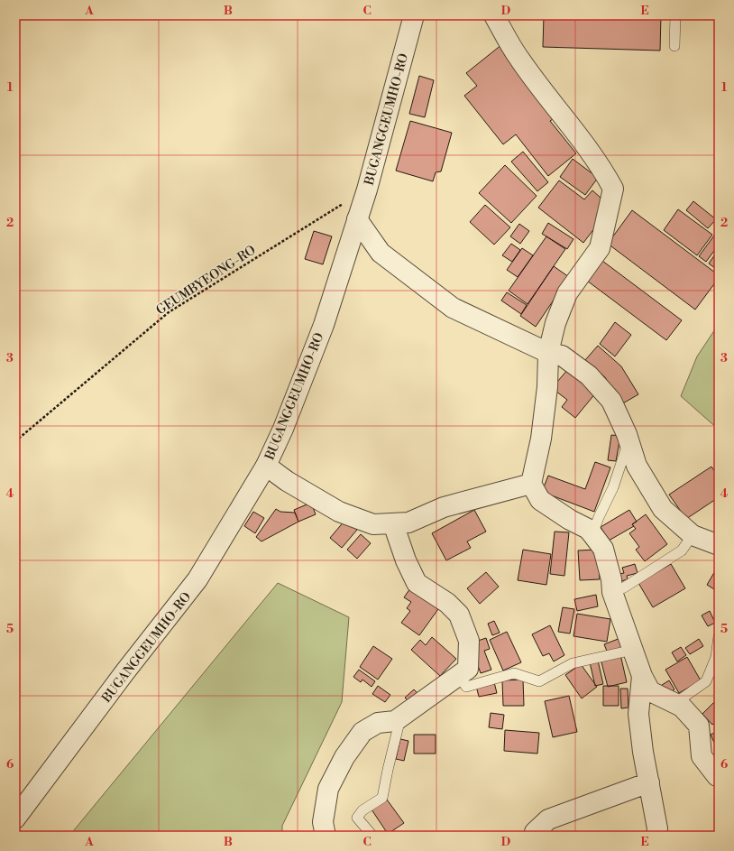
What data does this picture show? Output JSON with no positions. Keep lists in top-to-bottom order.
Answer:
{
  "streets": {
    "street": ["BUGANGGEUMHO-RO"],
    "path": ["GEUMBYEONG-RO"]
  },
  "crossings": [
    ["BUGANGGEUMHO-RO", "GEUMBYEONG-RO"]
  ],
  "grid": {
    "columns": [
      "A",
      "B",
      "C",
      "D",
      "E"
    ],
    "rows": [
      "1",
      "2",
      "3",
      "4",
      "5",
      "6"
    ]
  }
}
